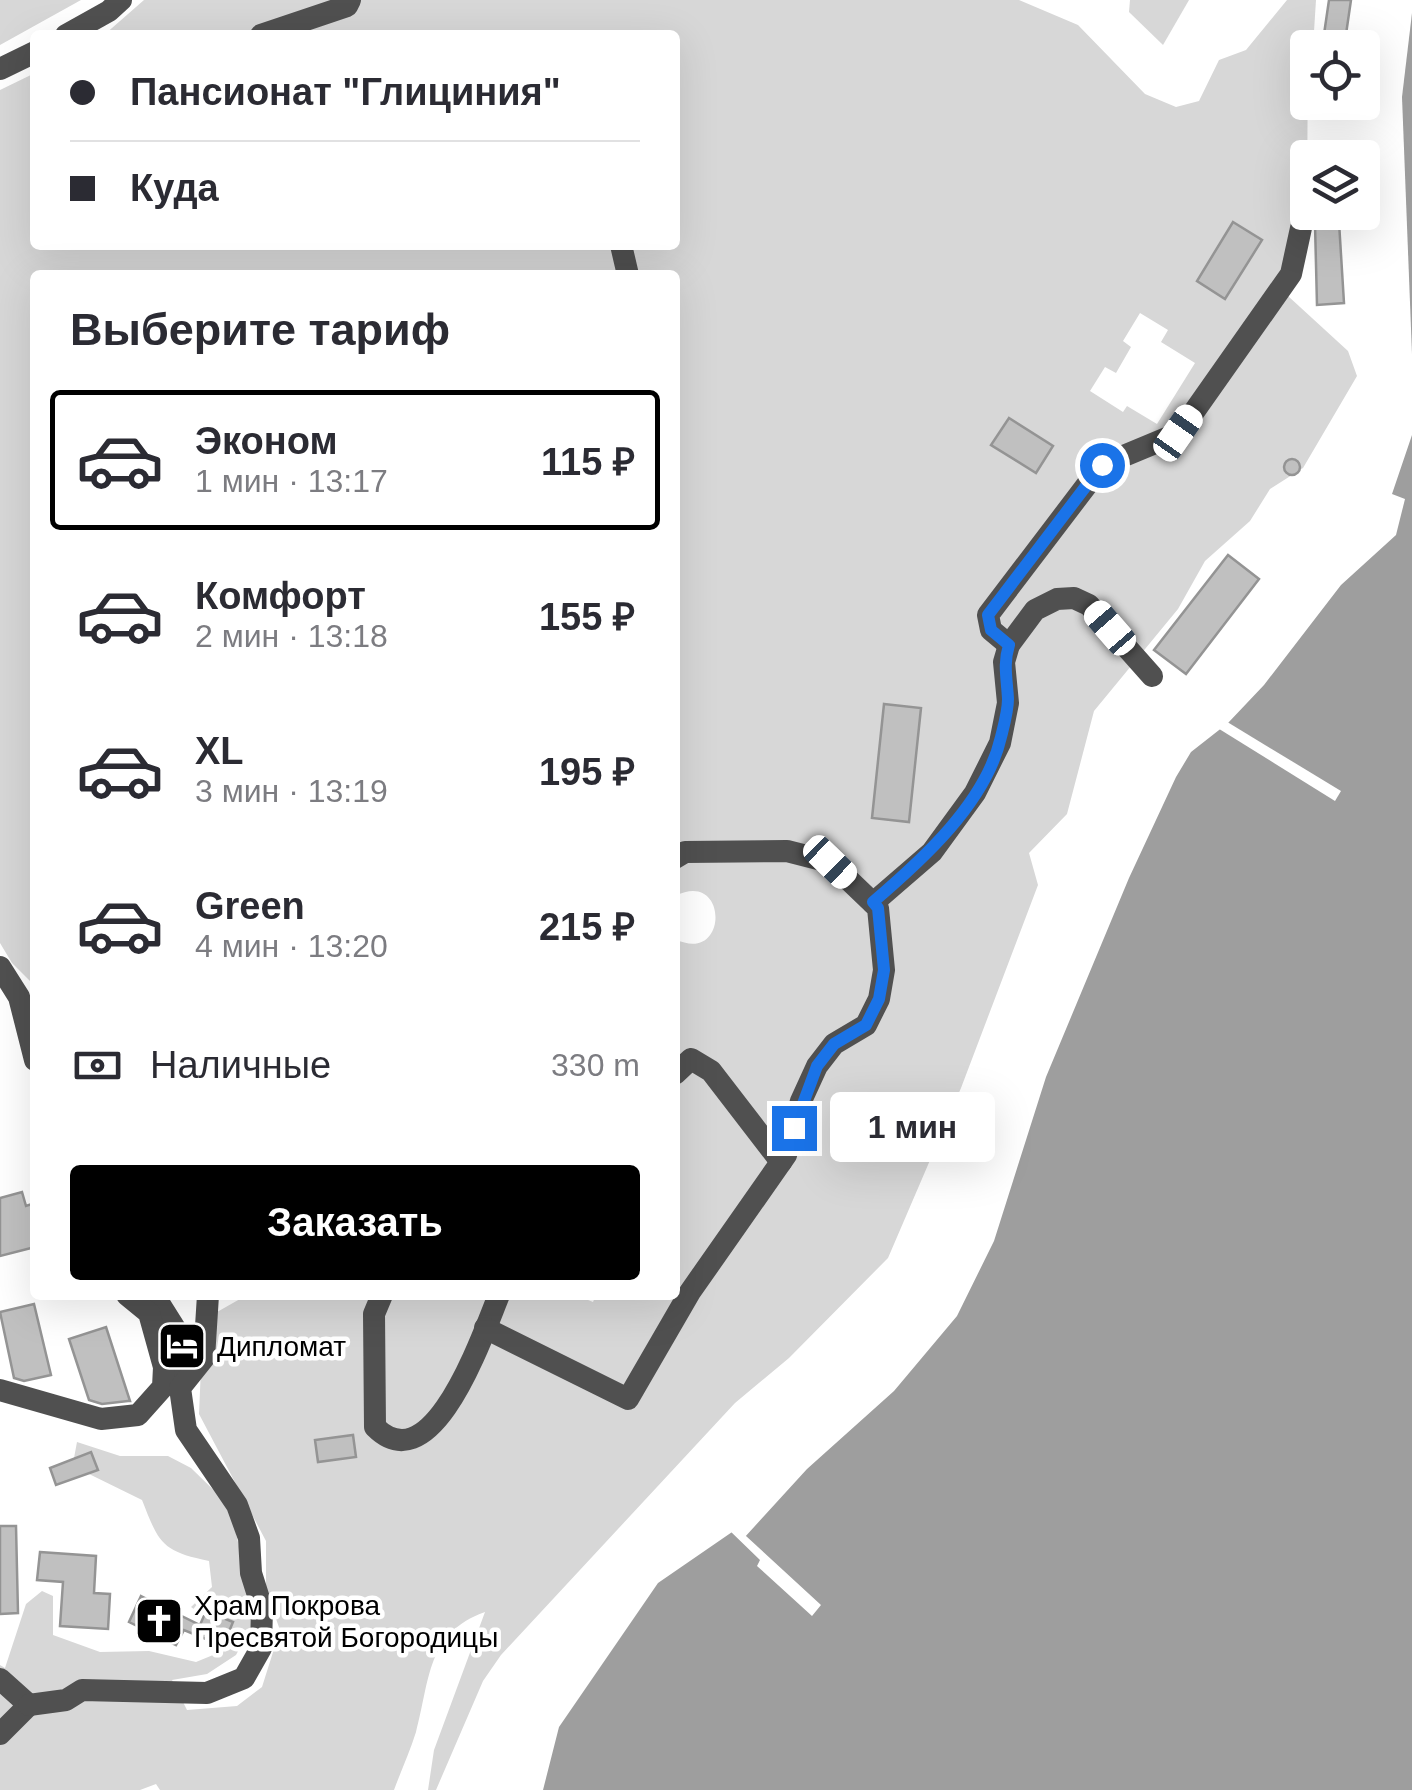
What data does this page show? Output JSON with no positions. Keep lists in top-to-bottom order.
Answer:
{
  "places": {
    "hotel": ["Дипломат"],
    "church": ["Храм Покрова Пресвятой Богородицы"]
  },
  "page": {
    "banner": ["Пансионат \"Глициния\"", "Куда"],
    "heading": "Выберите тариф",
    "list": [
      {
        "name": "Эконом",
        "note": "1 мин · 13:17",
        "value": "115 ₽"
      },
      {
        "name": "Комфорт",
        "note": "2 мин · 13:18",
        "value": "155 ₽"
      },
      {
        "name": "XL",
        "note": "3 мин · 13:19",
        "value": "195 ₽"
      },
      {
        "name": "Green",
        "note": "4 мин · 13:20",
        "value": "215 ₽"
      }
    ],
    "pay": ["Наличные", "330 m"],
    "bubble": "1 мин",
    "buttons": "Заказать"
  }
}
